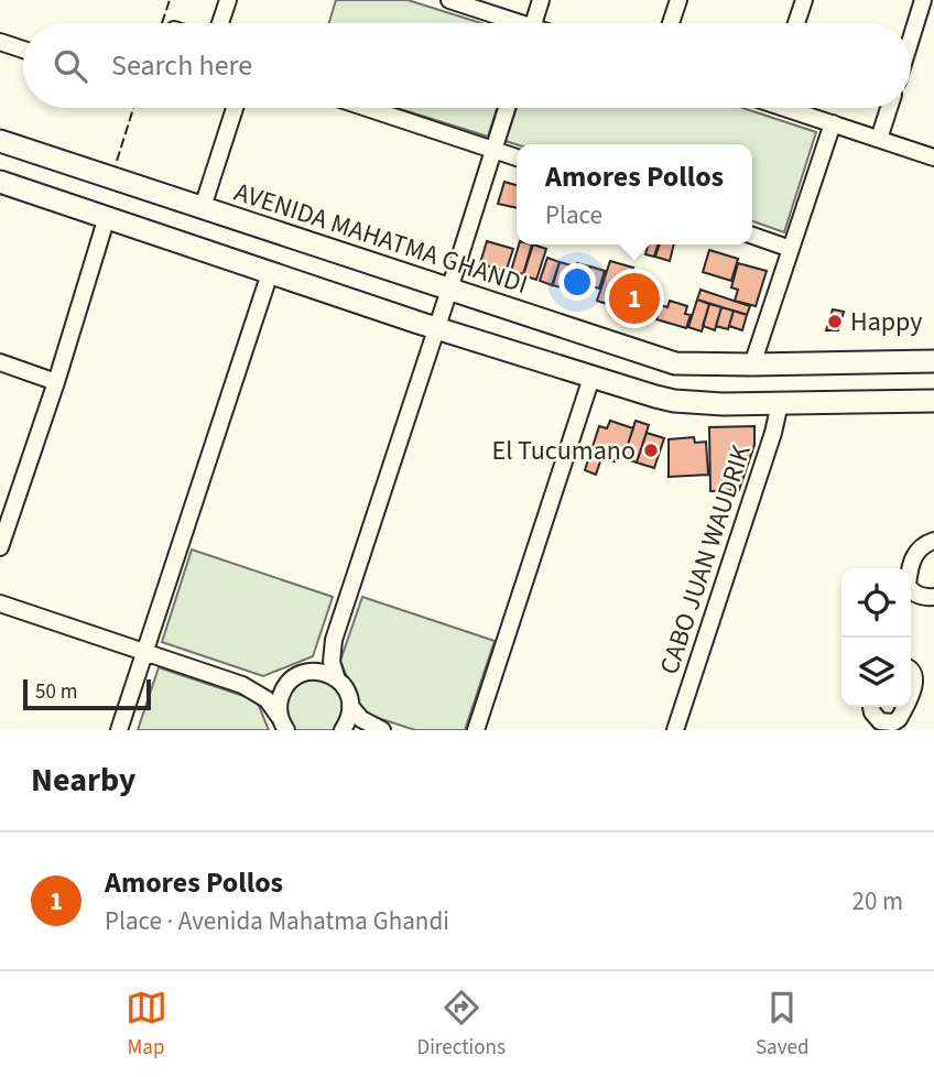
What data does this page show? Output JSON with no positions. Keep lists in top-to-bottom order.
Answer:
{
  "streets": {
    "main road": ["AVENIDA MAHATMA GHANDI"],
    "street": ["CABO JUAN WAUDRIK"]
  },
  "places": ["Happy", "El Tucumano"],
  "scale_bar": "50 m",
  "page": {
    "search": "Search here",
    "popup": ["Amores Pollos", "Place"],
    "pins": "1",
    "scale": "50 m",
    "heading": "Nearby",
    "list": [
      {
        "mark": "1",
        "name": "Amores Pollos",
        "note": "Place · Avenida Mahatma Ghandi",
        "value": "20 m"
      }
    ],
    "nav": ["Map", "Directions", "Saved"]
  }
}
